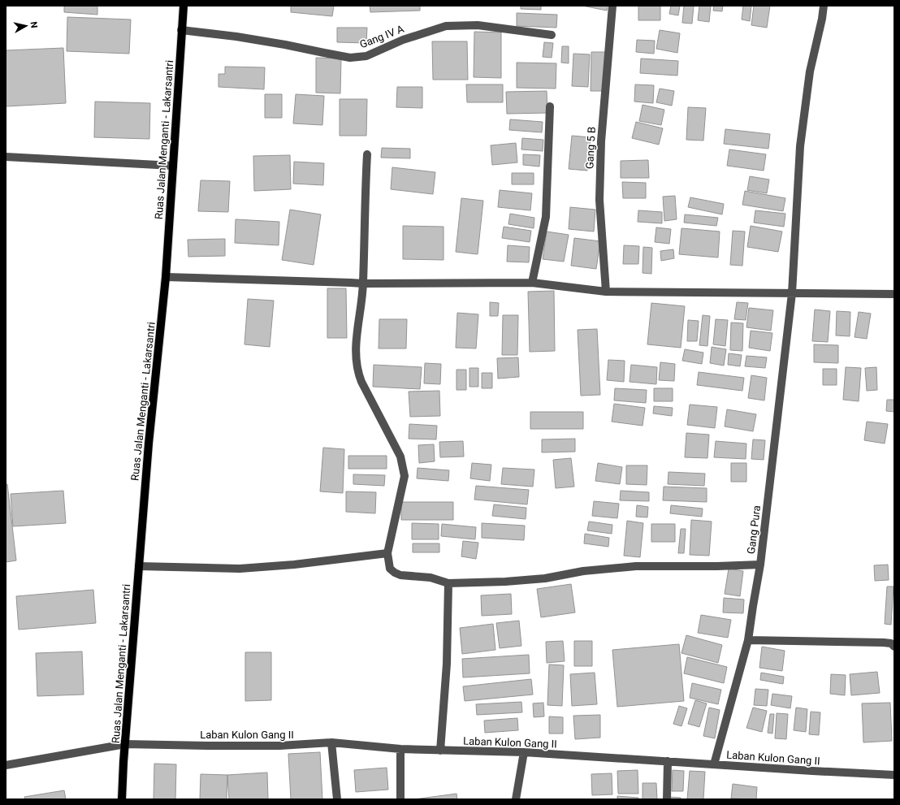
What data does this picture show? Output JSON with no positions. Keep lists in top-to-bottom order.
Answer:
{
  "streets": {
    "main road": ["Ruas Jalan Menganti - Lakarsantri"],
    "street": [
      "Gang IV A",
      "Gang 5 B",
      "Gang Pura",
      "Laban Kulon Gang II"
    ]
  },
  "crossings": [
    ["Gang IV A", "Ruas Jalan Menganti - Lakarsantri"],
    ["Ruas Jalan Menganti - Lakarsantri", "Laban Kulon Gang II"],
    ["Gang Pura", "Laban Kulon Gang II"]
  ],
  "north": "right"
}
